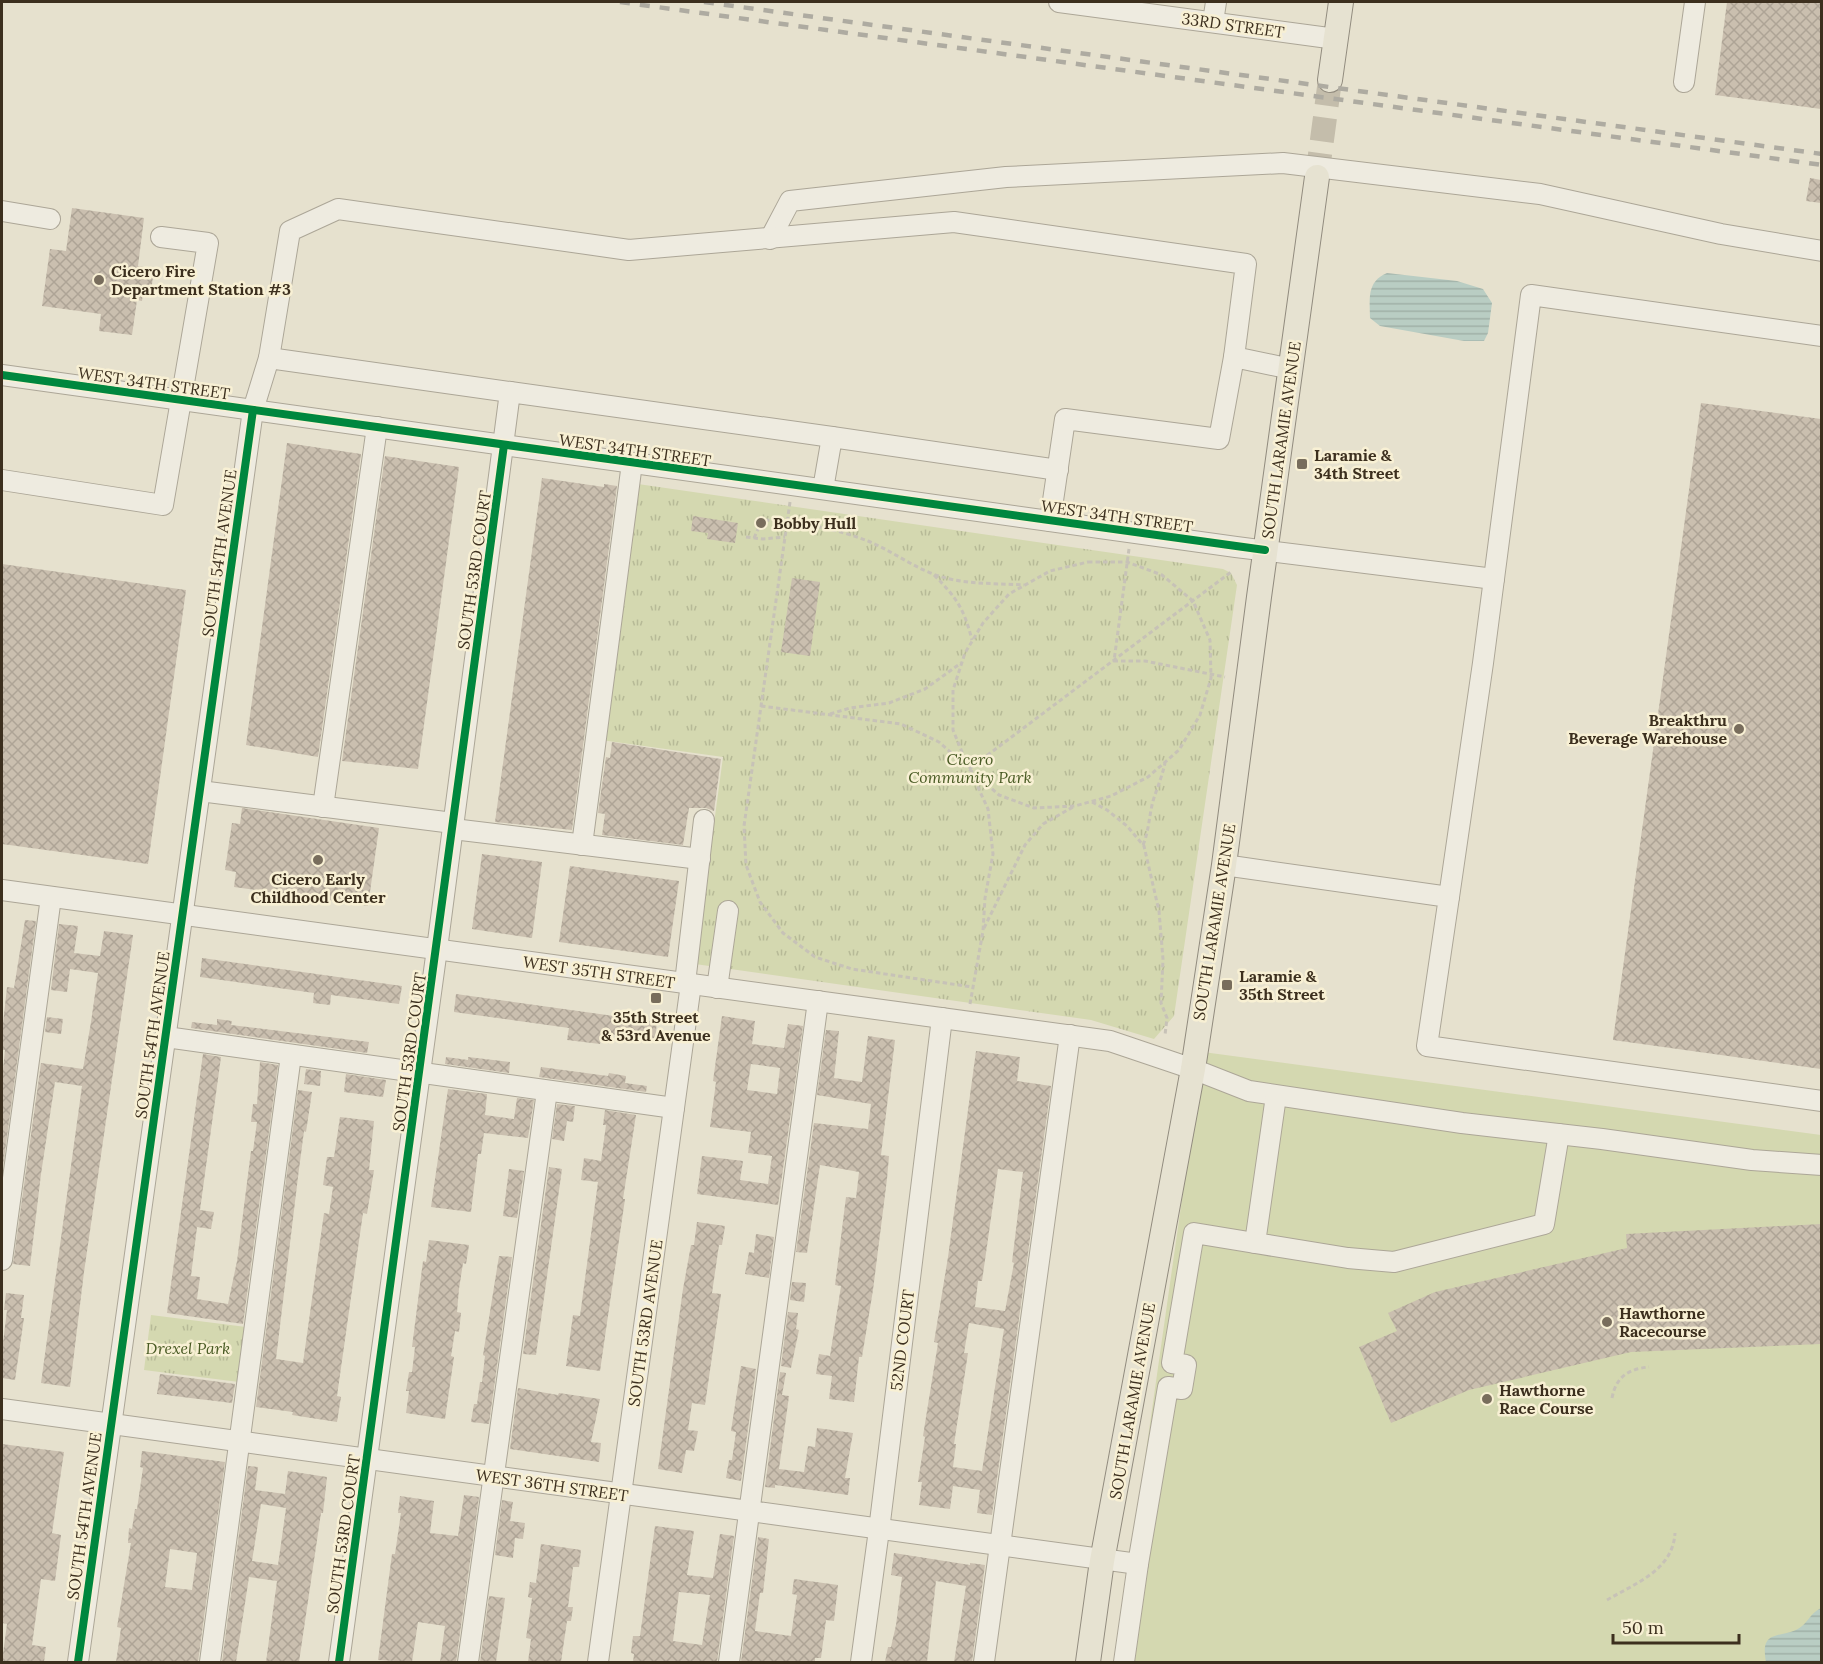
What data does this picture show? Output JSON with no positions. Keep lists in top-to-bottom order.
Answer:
{
  "streets": {
    "main road": ["SOUTH LARAMIE AVENUE"],
    "street": [
      "33RD STREET",
      "WEST 34TH STREET",
      "SOUTH 54TH AVENUE",
      "SOUTH 53RD COURT",
      "WEST 35TH STREET",
      "SOUTH 53RD AVENUE",
      "52ND COURT",
      "WEST 36TH STREET"
    ]
  },
  "crossings": [
    ["WEST 34TH STREET", "SOUTH LARAMIE AVENUE"],
    ["WEST 34TH STREET", "SOUTH 54TH AVENUE"],
    ["WEST 34TH STREET", "SOUTH 53RD COURT"],
    ["SOUTH LARAMIE AVENUE", "WEST 35TH STREET"],
    ["SOUTH LARAMIE AVENUE", "WEST 36TH STREET"],
    ["SOUTH 54TH AVENUE", "WEST 35TH STREET"],
    ["SOUTH 54TH AVENUE", "WEST 36TH STREET"],
    ["SOUTH 53RD COURT", "WEST 35TH STREET"],
    ["SOUTH 53RD COURT", "WEST 36TH STREET"],
    ["WEST 35TH STREET", "SOUTH 53RD AVENUE"],
    ["WEST 35TH STREET", "52ND COURT"],
    ["SOUTH 53RD AVENUE", "WEST 36TH STREET"],
    ["52ND COURT", "WEST 36TH STREET"]
  ],
  "parks": ["Cicero Community Park", "Drexel Park"],
  "places": {
    "other": [
      "Cicero Fire Department Station #3",
      "Bobby Hull",
      "Breakthru Beverage Warehouse",
      "Cicero Early Childhood Center",
      "Hawthorne Racecourse",
      "Hawthorne Race Course"
    ],
    "transit": ["Laramie & 34th Street", "Laramie & 35th Street", "35th Street & 53rd Avenue"]
  },
  "scale_bar": "50 m"
}
